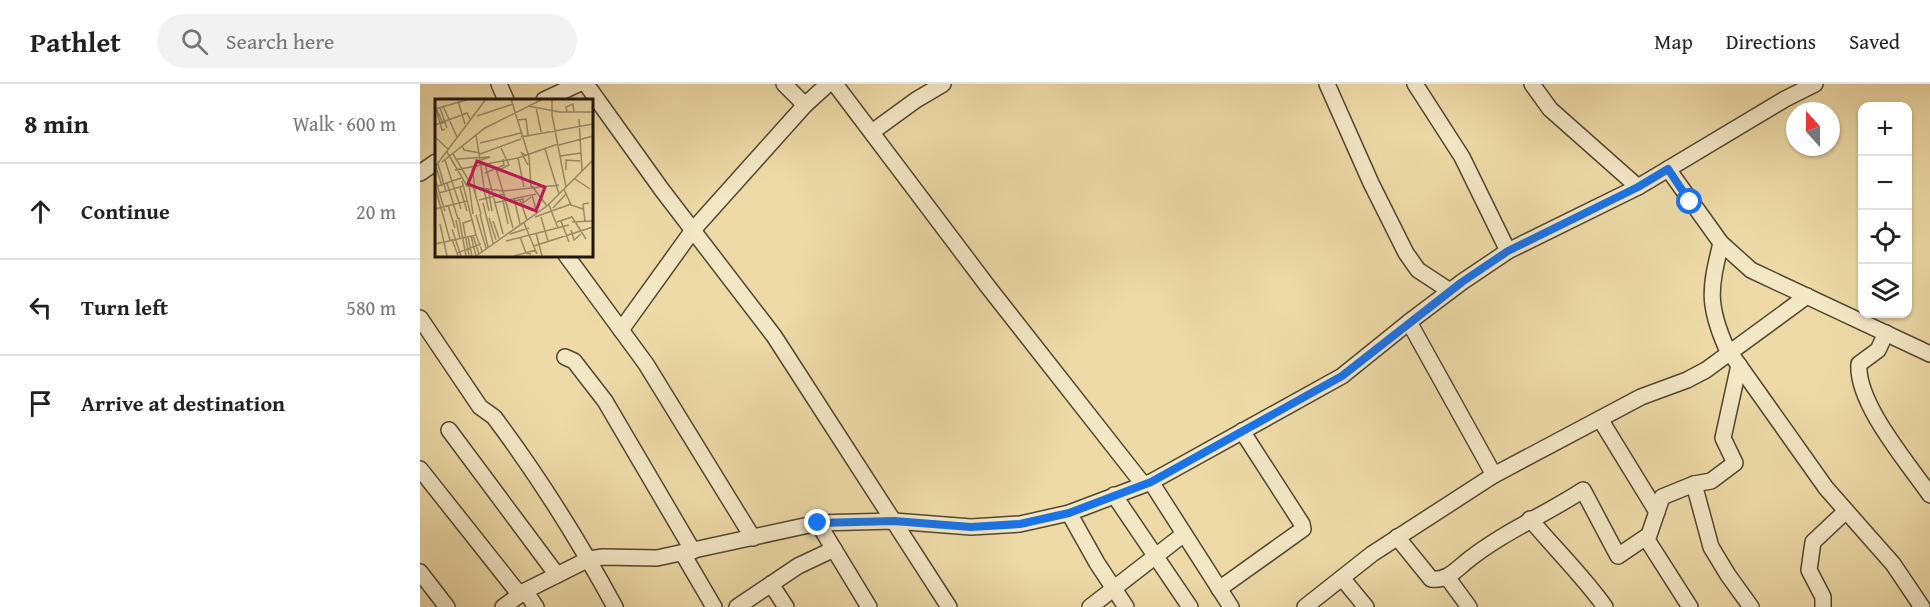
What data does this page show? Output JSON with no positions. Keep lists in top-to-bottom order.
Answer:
{
  "north": "top",
  "page": {
    "header": "Pathlet",
    "search": "Search here",
    "nav": ["Map", "Directions", "Saved"],
    "heading": ["8 min", "Walk · 600 m"],
    "map_buttons": ["+", "−"],
    "list": [
      ["Continue", "20 m"],
      ["Turn left", "580 m"],
      "Arrive at destination"
    ]
  }
}
